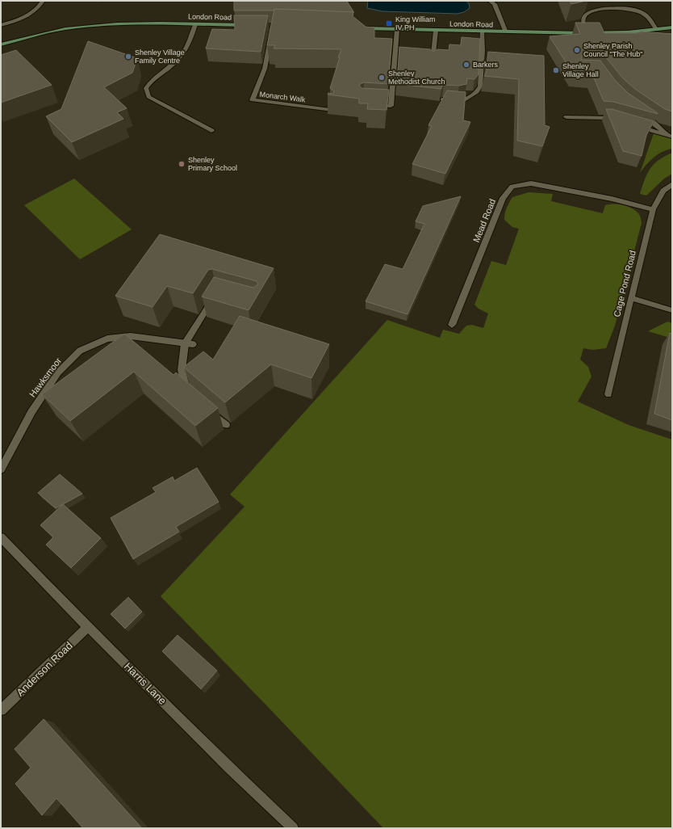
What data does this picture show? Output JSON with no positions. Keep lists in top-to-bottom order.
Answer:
{
  "streets": {
    "main road": ["London Road"],
    "street": [
      "Monarch Walk",
      "Mead Road",
      "Cage Pond Road",
      "Hawksmoor",
      "Anderson Road",
      "Harris Lane"
    ]
  },
  "crossings": [
    ["Mead Road", "Cage Pond Road"],
    ["Anderson Road", "Harris Lane"]
  ],
  "places": {
    "transit": ["King William IV PH"],
    "other": [
      "Shenley Parish Council \"The Hub\"",
      "Shenley Village Family Centre",
      "Barkers",
      "Shenley Village Hall",
      "Shenley Methodist Church",
      "Shenley Primary School"
    ]
  }
}
